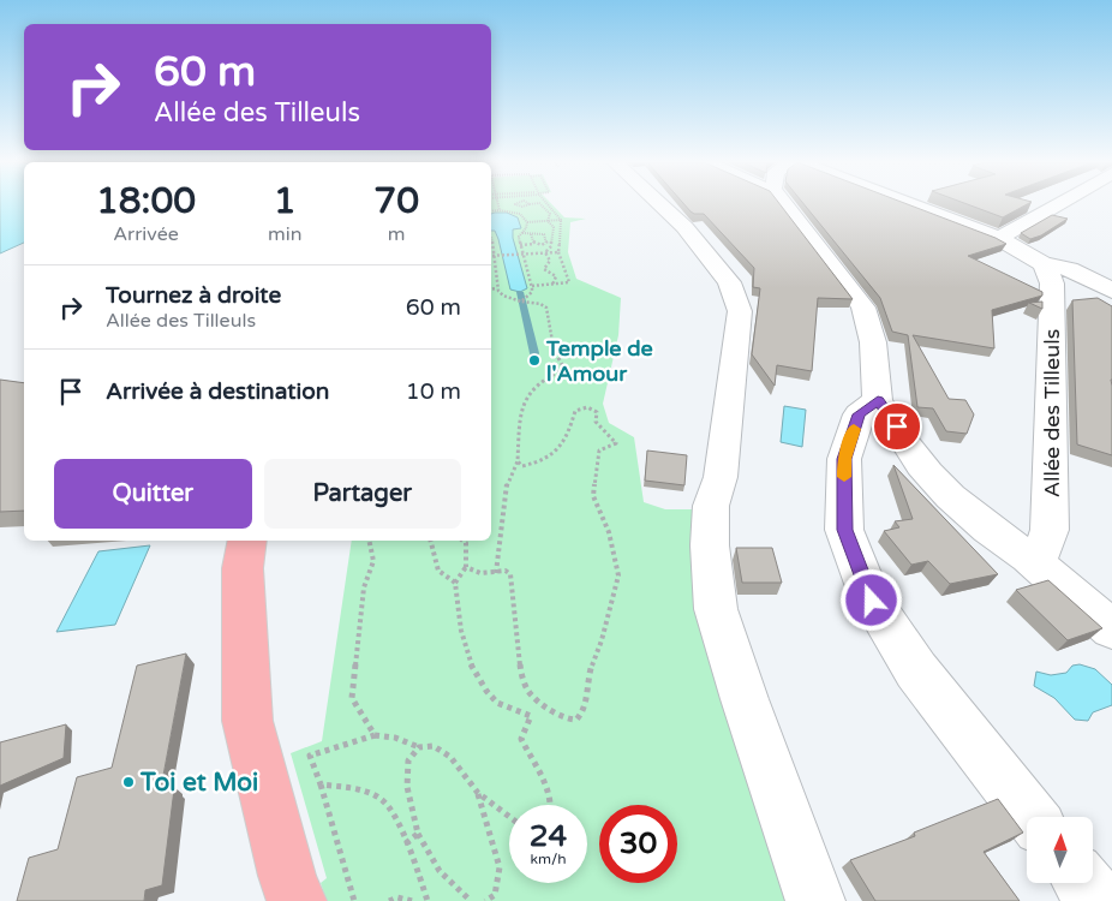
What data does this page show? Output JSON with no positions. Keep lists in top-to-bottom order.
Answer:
{
  "streets": {
    "street": ["Allée des Tilleuls"]
  },
  "places": ["Temple de l'Amour", "Toi et Moi"],
  "north": "top",
  "page": {
    "turn": ["60 m", "Allée des Tilleuls"],
    "eta": [
      "18:00",
      "Arrivée",
      "1",
      "min",
      "70",
      "m"
    ],
    "list": [
      {
        "name": "Tournez à droite",
        "note": "Allée des Tilleuls",
        "value": "60 m"
      },
      {
        "name": "Arrivée à destination",
        "value": "10 m"
      }
    ],
    "buttons": ["Quitter", "Partager"],
    "speed": "24 km/h",
    "limit": "30"
  }
}
